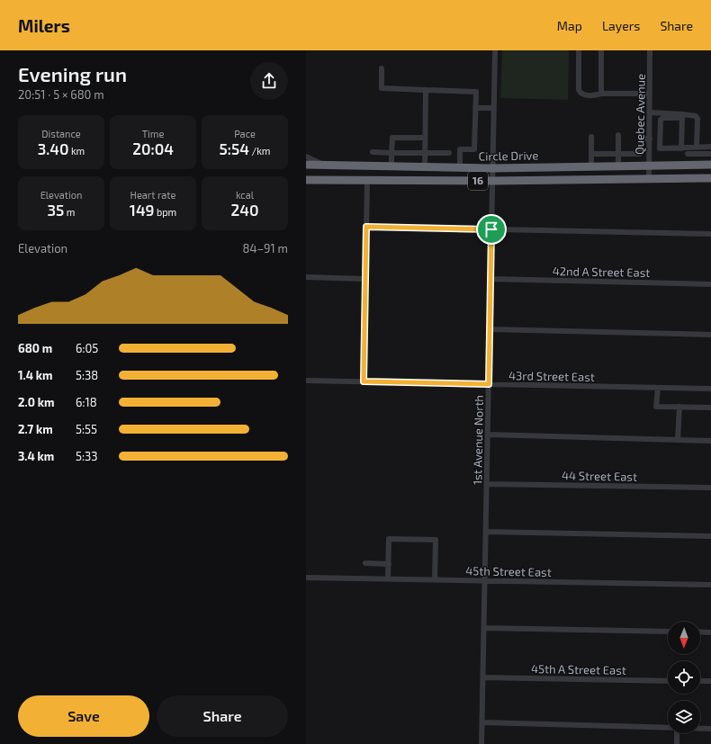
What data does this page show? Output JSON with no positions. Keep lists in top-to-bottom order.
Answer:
{
  "streets": {
    "highway": ["Circle Drive", "16"],
    "street": [
      "Quebec Avenue",
      "42nd A Street East",
      "43rd Street East",
      "1st Avenue North",
      "44 Street East",
      "45th Street East",
      "45th A Street East"
    ]
  },
  "crossings": [
    ["Quebec Avenue", "Circle Drive"],
    ["Quebec Avenue", "16"],
    ["Circle Drive", "1st Avenue North"],
    ["16", "1st Avenue North"],
    ["42nd A Street East", "1st Avenue North"],
    ["43rd Street East", "1st Avenue North"],
    ["1st Avenue North", "44 Street East"],
    ["1st Avenue North", "45th Street East"],
    ["1st Avenue North", "45th A Street East"]
  ],
  "north": "bottom",
  "page": {
    "header": "Milers",
    "nav": ["Map", "Layers", "Share"],
    "heading": ["Evening run", "20:51 · 5 × 680 m"],
    "stats": [
      ["Distance", "3.40 km"],
      ["Time", "20:04"],
      ["Pace", "5:54 /km"],
      ["Elevation", "35 m"],
      ["Heart rate", "149 bpm"],
      ["kcal", "240"]
    ],
    "chart": ["Elevation", "84–91 m"],
    "list": [
      {
        "name": "680 m",
        "note": "6:05"
      },
      {
        "name": "1.4 km",
        "note": "5:38"
      },
      {
        "name": "2.0 km",
        "note": "6:18"
      },
      {
        "name": "2.7 km",
        "note": "5:55"
      },
      {
        "name": "3.4 km",
        "note": "5:33"
      }
    ],
    "buttons": ["Save", "Share"]
  }
}
